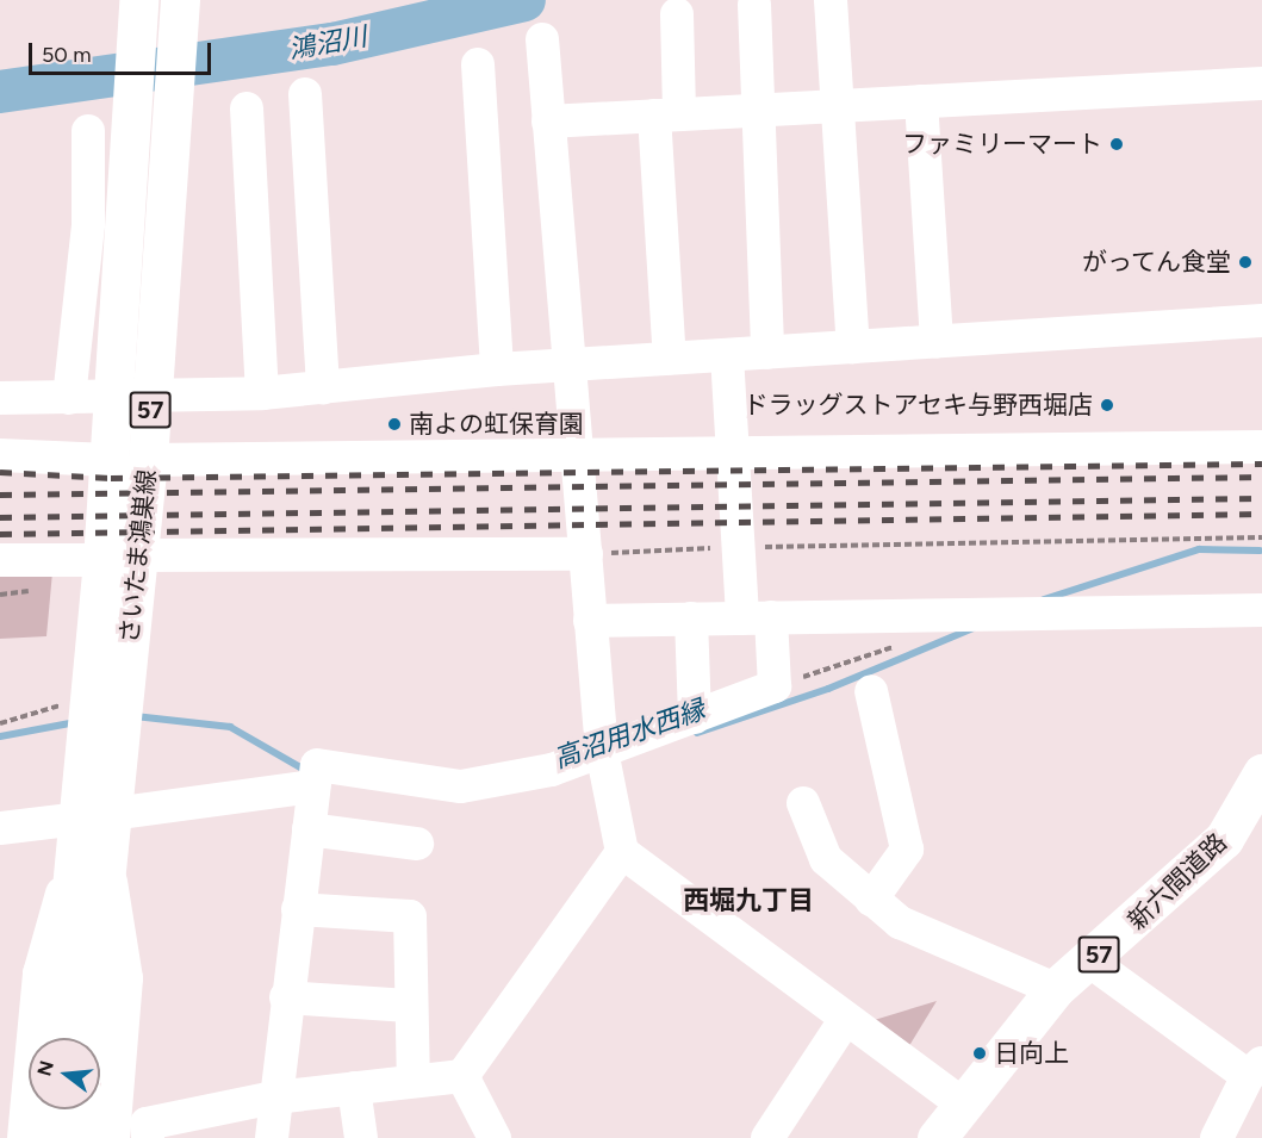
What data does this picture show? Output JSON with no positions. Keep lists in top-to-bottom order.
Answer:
{
  "streets": {
    "main road": ["57", "さいたま鴻巣線", "新六間道路"]
  },
  "districts": ["西堀九丁目"],
  "water": ["鴻沼川", "高沼用水西縁"],
  "places": [
    "ファミリーマート",
    "がってん食堂",
    "ドラッグストアセキ与野西堀店",
    "南よの虹保育園",
    "日向上"
  ],
  "scale_bar": "50 m",
  "north": "left"
}
